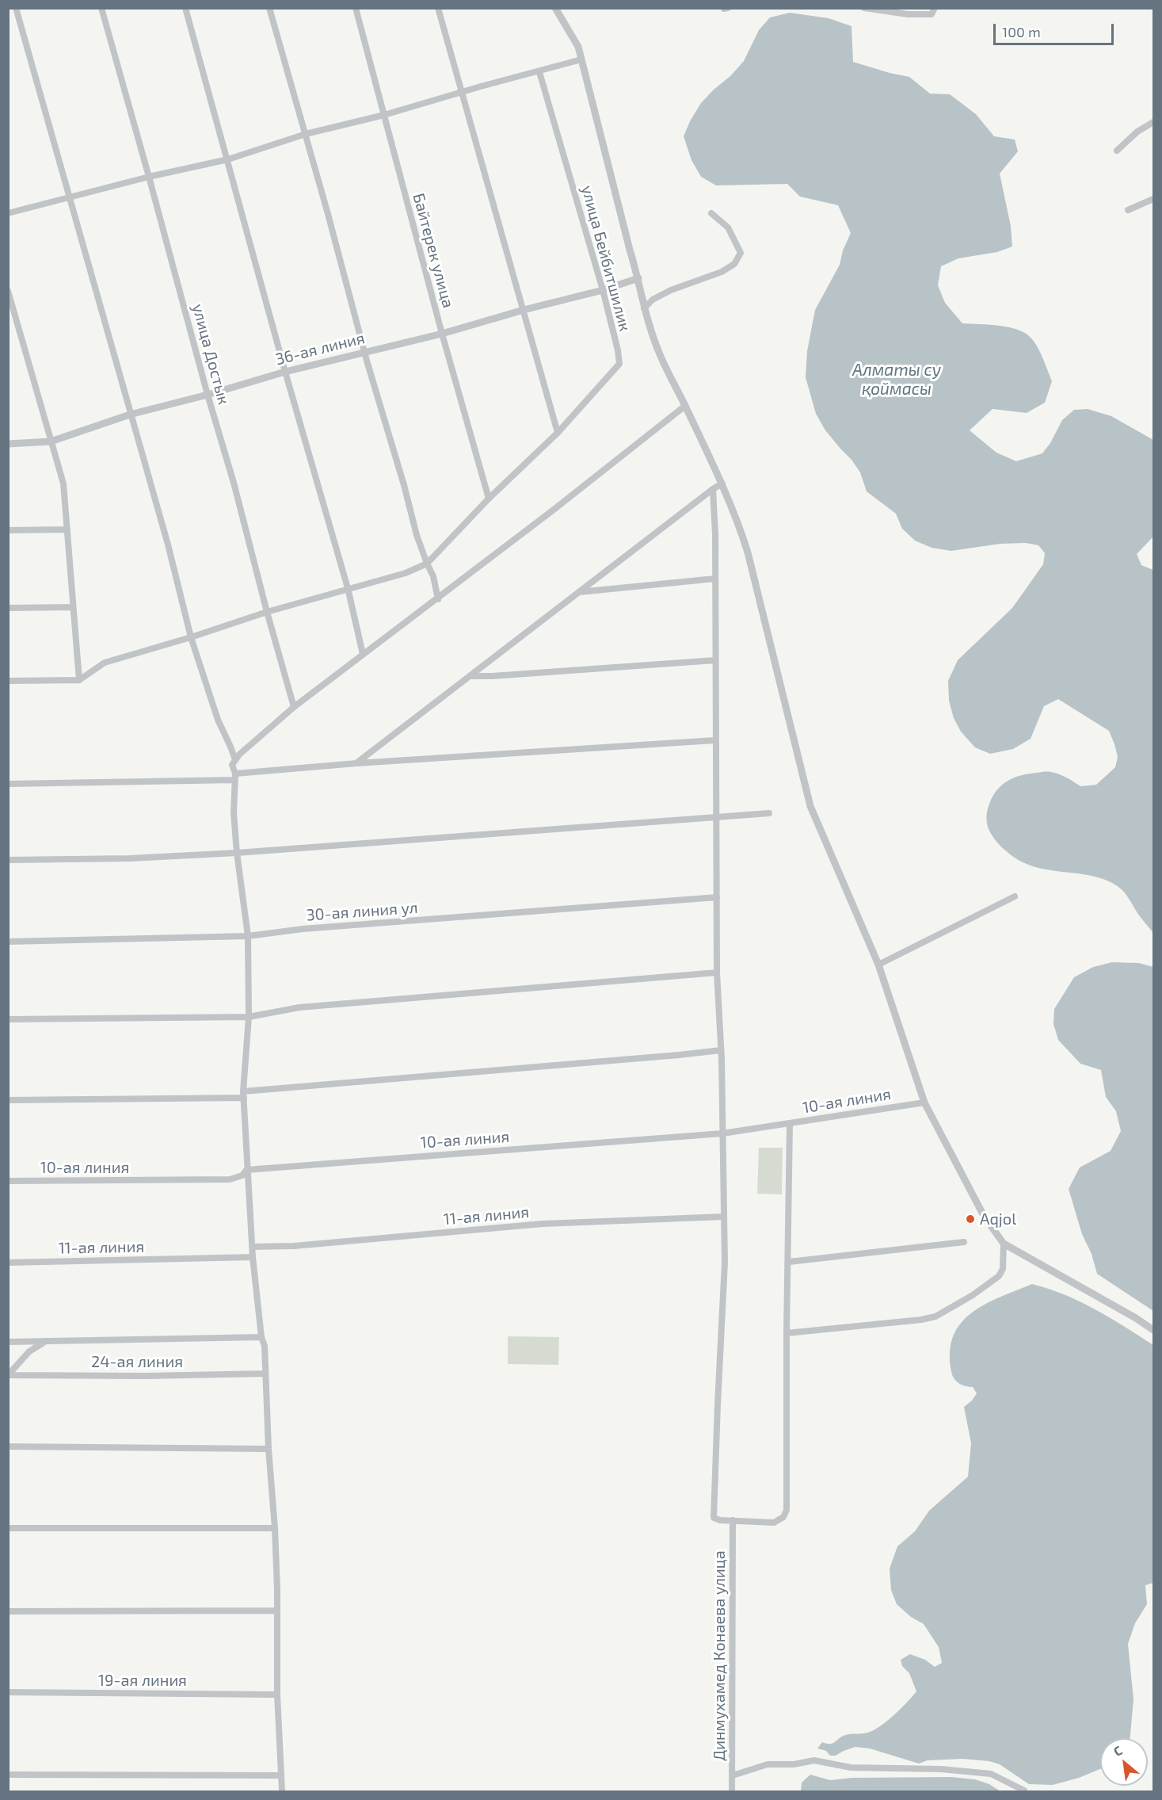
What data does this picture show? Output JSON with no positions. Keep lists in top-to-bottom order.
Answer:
{
  "streets": {
    "street": [
      "Байтерек улица",
      "улица Бейбитшилик",
      "36-ая линия",
      "улица Достык",
      "30-ая линия ул",
      "10-ая линия",
      "11-ая линия",
      "24-ая линия",
      "Динмухамед Конаева улица",
      "19-ая линия"
    ]
  },
  "crossings": [
    ["Байтерек улица", "36-ая линия"],
    ["улица Бейбитшилик", "36-ая линия"],
    ["36-ая линия", "улица Достык"]
  ],
  "water": ["Алматы су қоймасы"],
  "places": ["Aqjol"],
  "scale_bar": "100 m",
  "north": "top left"
}
